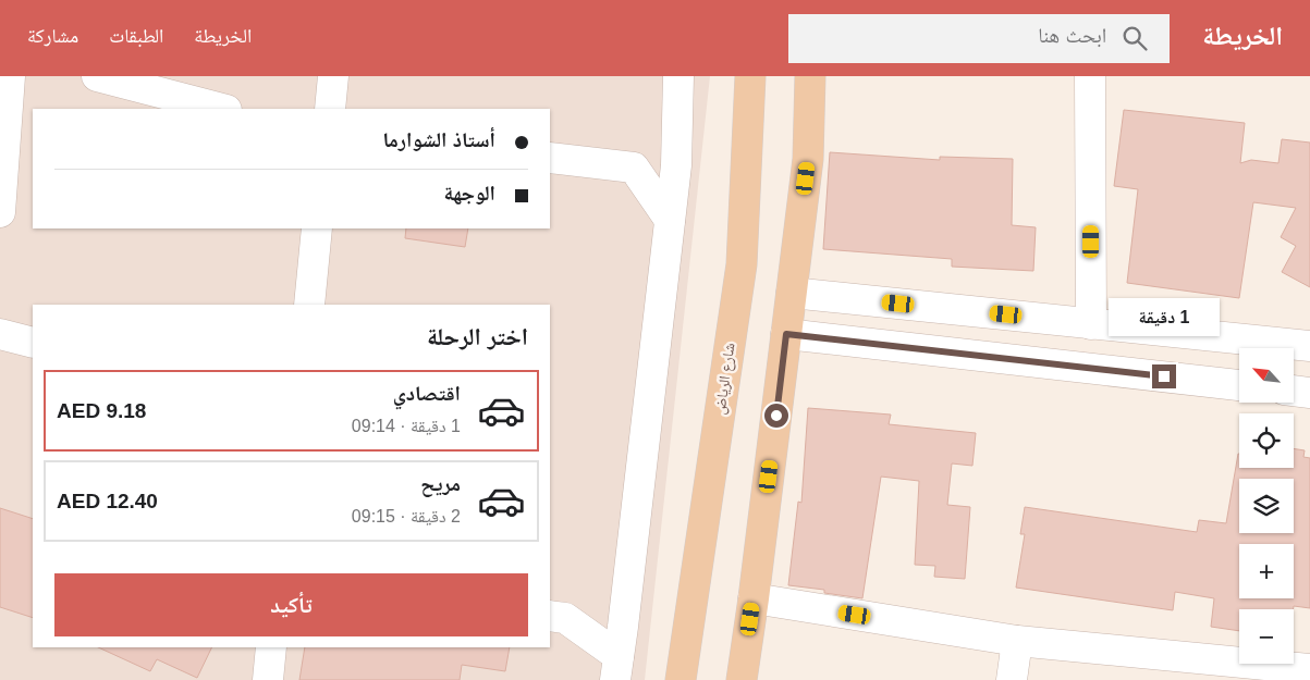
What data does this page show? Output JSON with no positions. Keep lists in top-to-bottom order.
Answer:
{
  "streets": {
    "main road": ["شارع الرياض"]
  },
  "north": "top left",
  "page": {
    "header": "الخريطة",
    "search": "ابحث هنا",
    "nav": ["الخريطة", "الطبقات", "مشاركة"],
    "banner": ["أستاذ الشوارما", "الوجهة"],
    "bubble": "1 دقيقة",
    "heading": "اختر الرحلة",
    "map_buttons": ["+", "−"],
    "list": [
      {
        "name": "اقتصادي",
        "note": "1 دقيقة · 09:14",
        "value": "AED 9.18"
      },
      {
        "name": "مريح",
        "note": "2 دقيقة · 09:15",
        "value": "AED 12.40"
      }
    ],
    "buttons": "تأكيد"
  }
}
